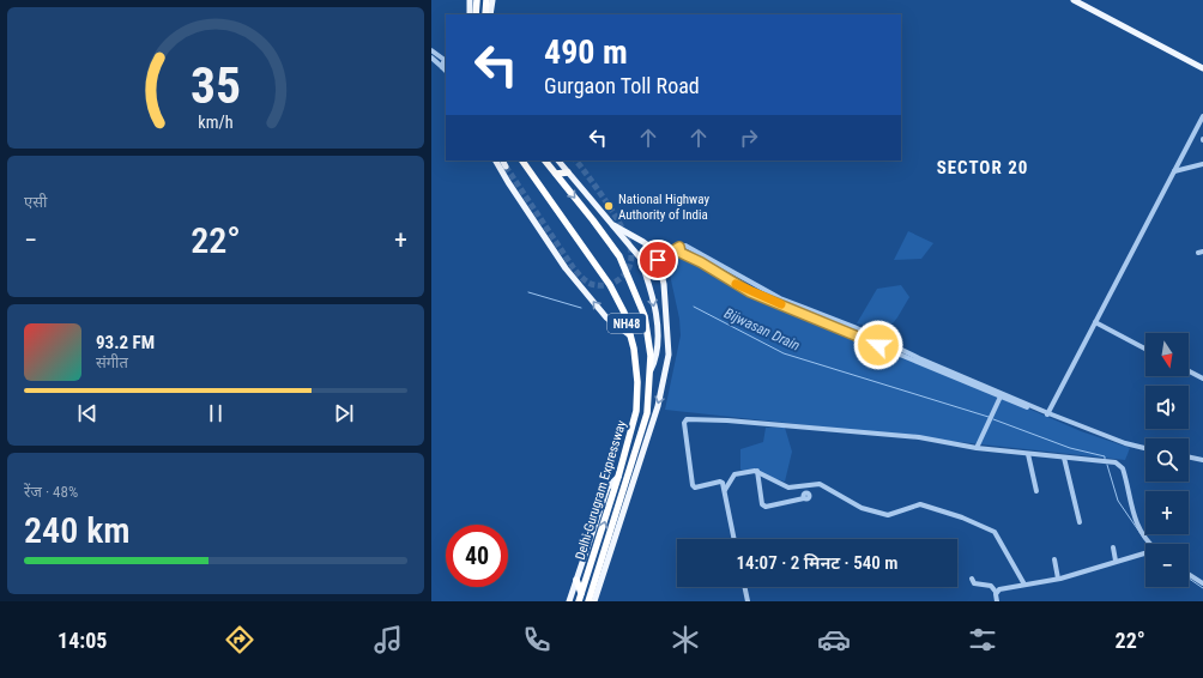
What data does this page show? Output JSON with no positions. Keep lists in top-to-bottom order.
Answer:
{
  "streets": {
    "highway": ["NH48", "Delhi-Gurugram Expressway"]
  },
  "districts": ["SECTOR 20"],
  "water": ["Bijwasan Drain"],
  "places": ["National Highway Authority of India"],
  "north": "bottom",
  "page": {
    "turn": ["490 m", "Gurgaon Toll Road"],
    "tile": [
      "एसी",
      ["रेंज · 48%", "240 km"]
    ],
    "heat": ["−", "22°", "+"],
    "song": ["93.2 FM", "संगीत"],
    "map_buttons": ["+", "−"],
    "limit": "40",
    "trip": "14:07 · 2 मिनट · 540 m",
    "tabs": ["14:05", "22°"],
    "gauge": ["35", "km/h"]
  }
}
